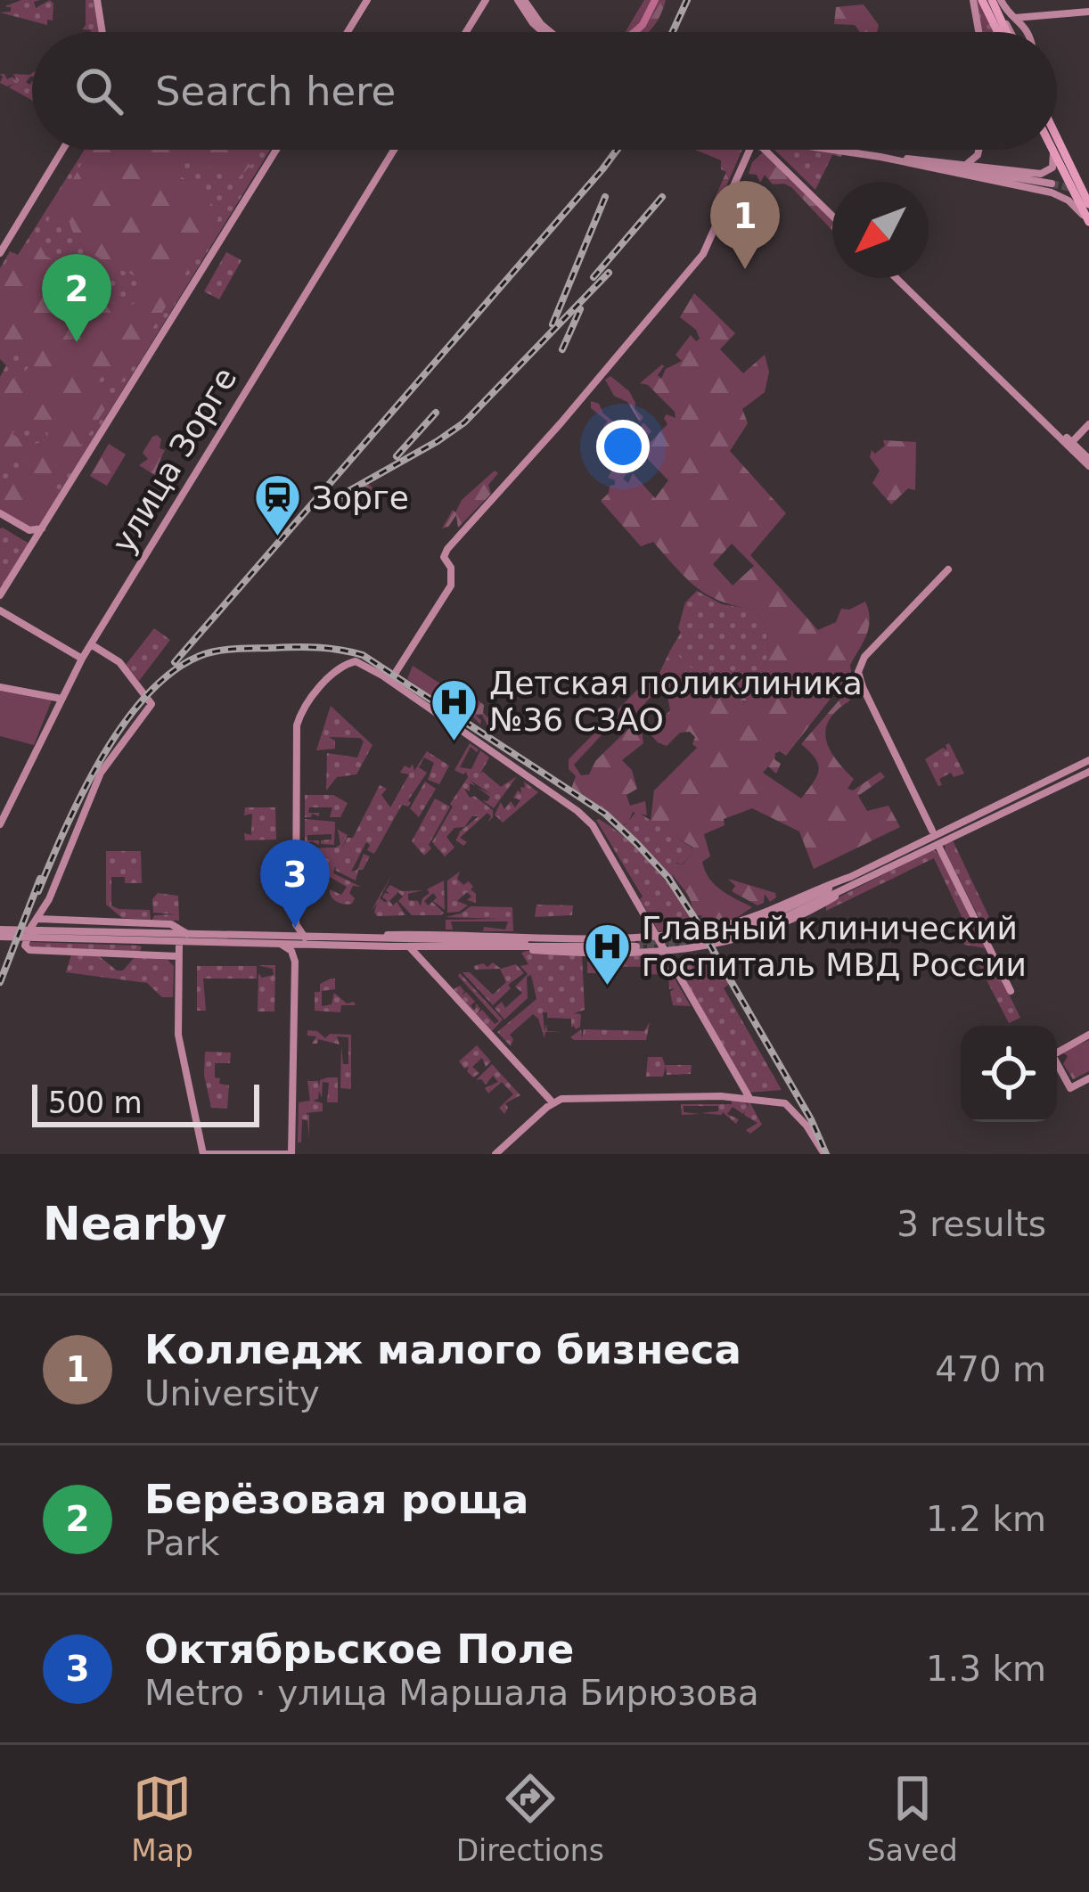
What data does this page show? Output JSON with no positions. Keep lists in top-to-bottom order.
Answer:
{
  "streets": {
    "street": ["улица Зорге"]
  },
  "places": {
    "station": ["Зорге"],
    "hospital": ["Детская поликлиника №36 СЗАО", "Главный клинический госпиталь МВД России"]
  },
  "scale_bar": "500 m",
  "north": "bottom left",
  "page": {
    "search": "Search here",
    "pins": ["1", "2", "3"],
    "scale": "500 m",
    "heading": ["Nearby", "3 results"],
    "list": [
      {
        "mark": "1",
        "name": "Колледж малого бизнеса",
        "note": "University",
        "value": "470 m"
      },
      {
        "mark": "2",
        "name": "Берёзовая роща",
        "note": "Park",
        "value": "1.2 km"
      },
      {
        "mark": "3",
        "name": "Октябрьское Поле",
        "note": "Metro · улица Маршала Бирюзова",
        "value": "1.3 km"
      }
    ],
    "nav": ["Map", "Directions", "Saved"]
  }
}
